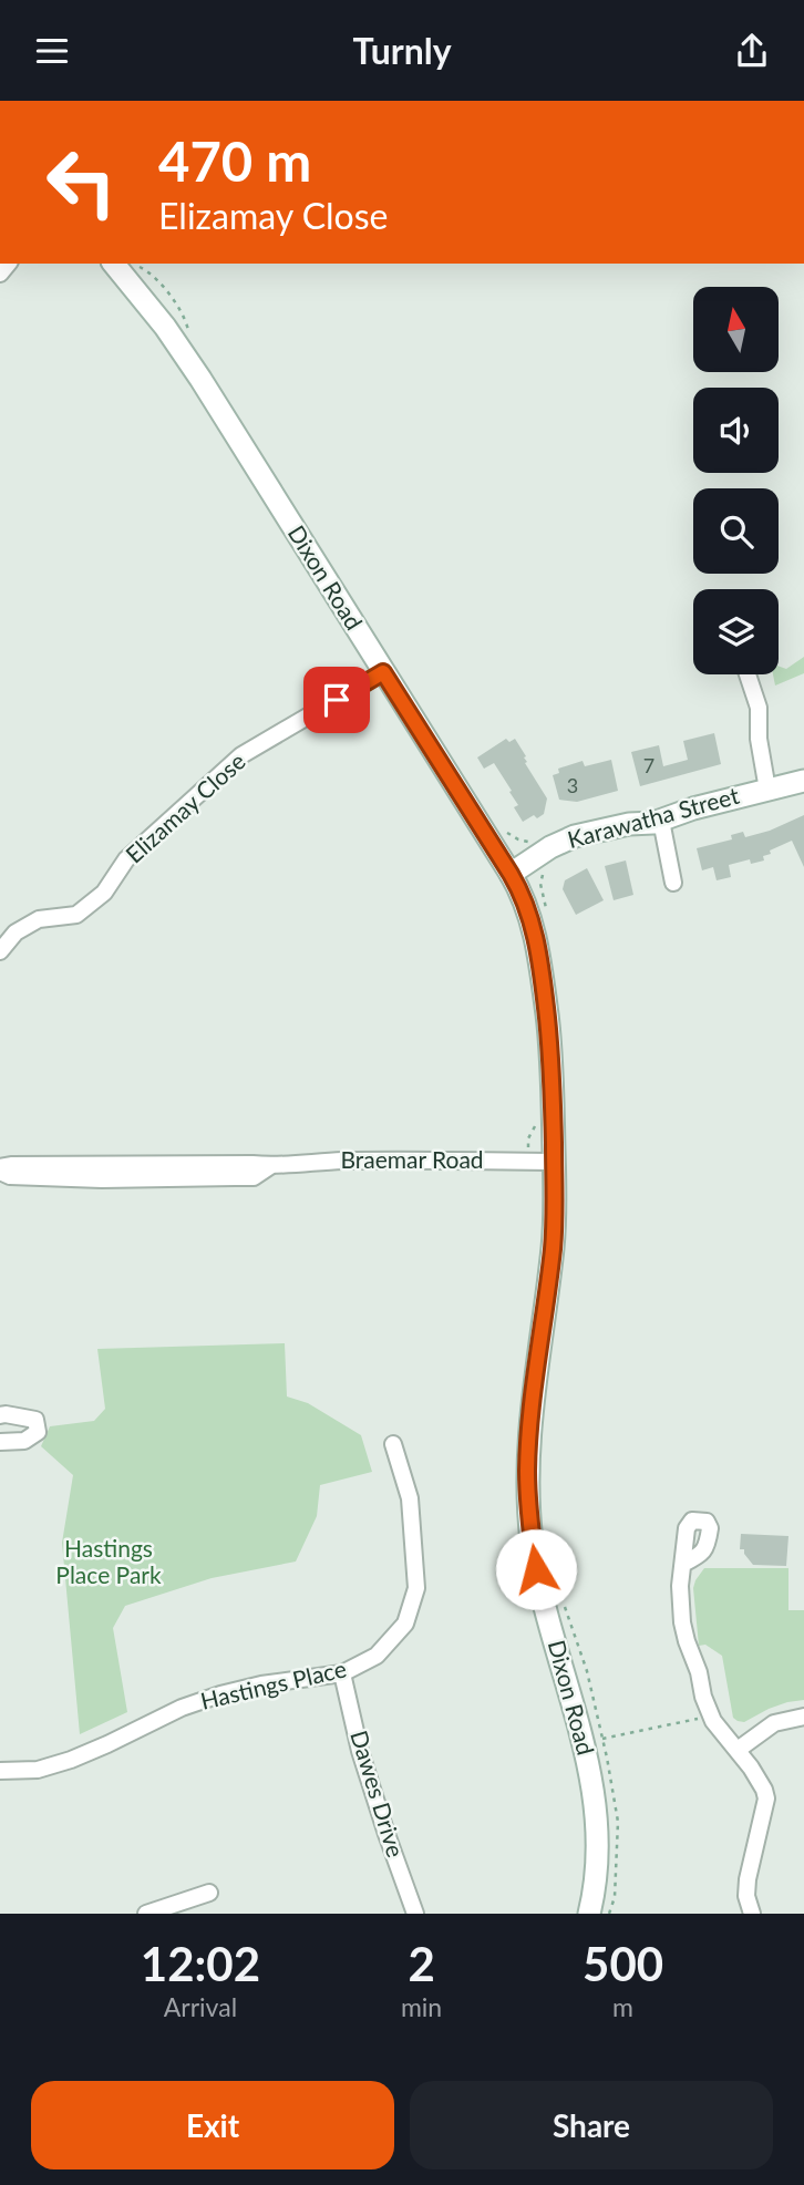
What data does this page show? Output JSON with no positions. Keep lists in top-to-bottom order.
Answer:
{
  "streets": {
    "main road": ["Dixon Road", "Karawatha Street"],
    "street": [
      "Elizamay Close",
      "Braemar Road",
      "Hastings Place",
      "Dawes Drive"
    ]
  },
  "crossings": [
    ["Dixon Road", "Elizamay Close"],
    ["Dixon Road", "Karawatha Street"],
    ["Dixon Road", "Braemar Road"],
    ["Hastings Place", "Dawes Drive"]
  ],
  "parks": ["Hastings Place Park"],
  "house_numbers": ["7", "3"],
  "north": "top",
  "page": {
    "header": "Turnly",
    "turn": ["470 m", "Elizamay Close"],
    "eta": [
      "12:02",
      "Arrival",
      "2",
      "min",
      "500",
      "m"
    ],
    "buttons": ["Exit", "Share"]
  }
}
